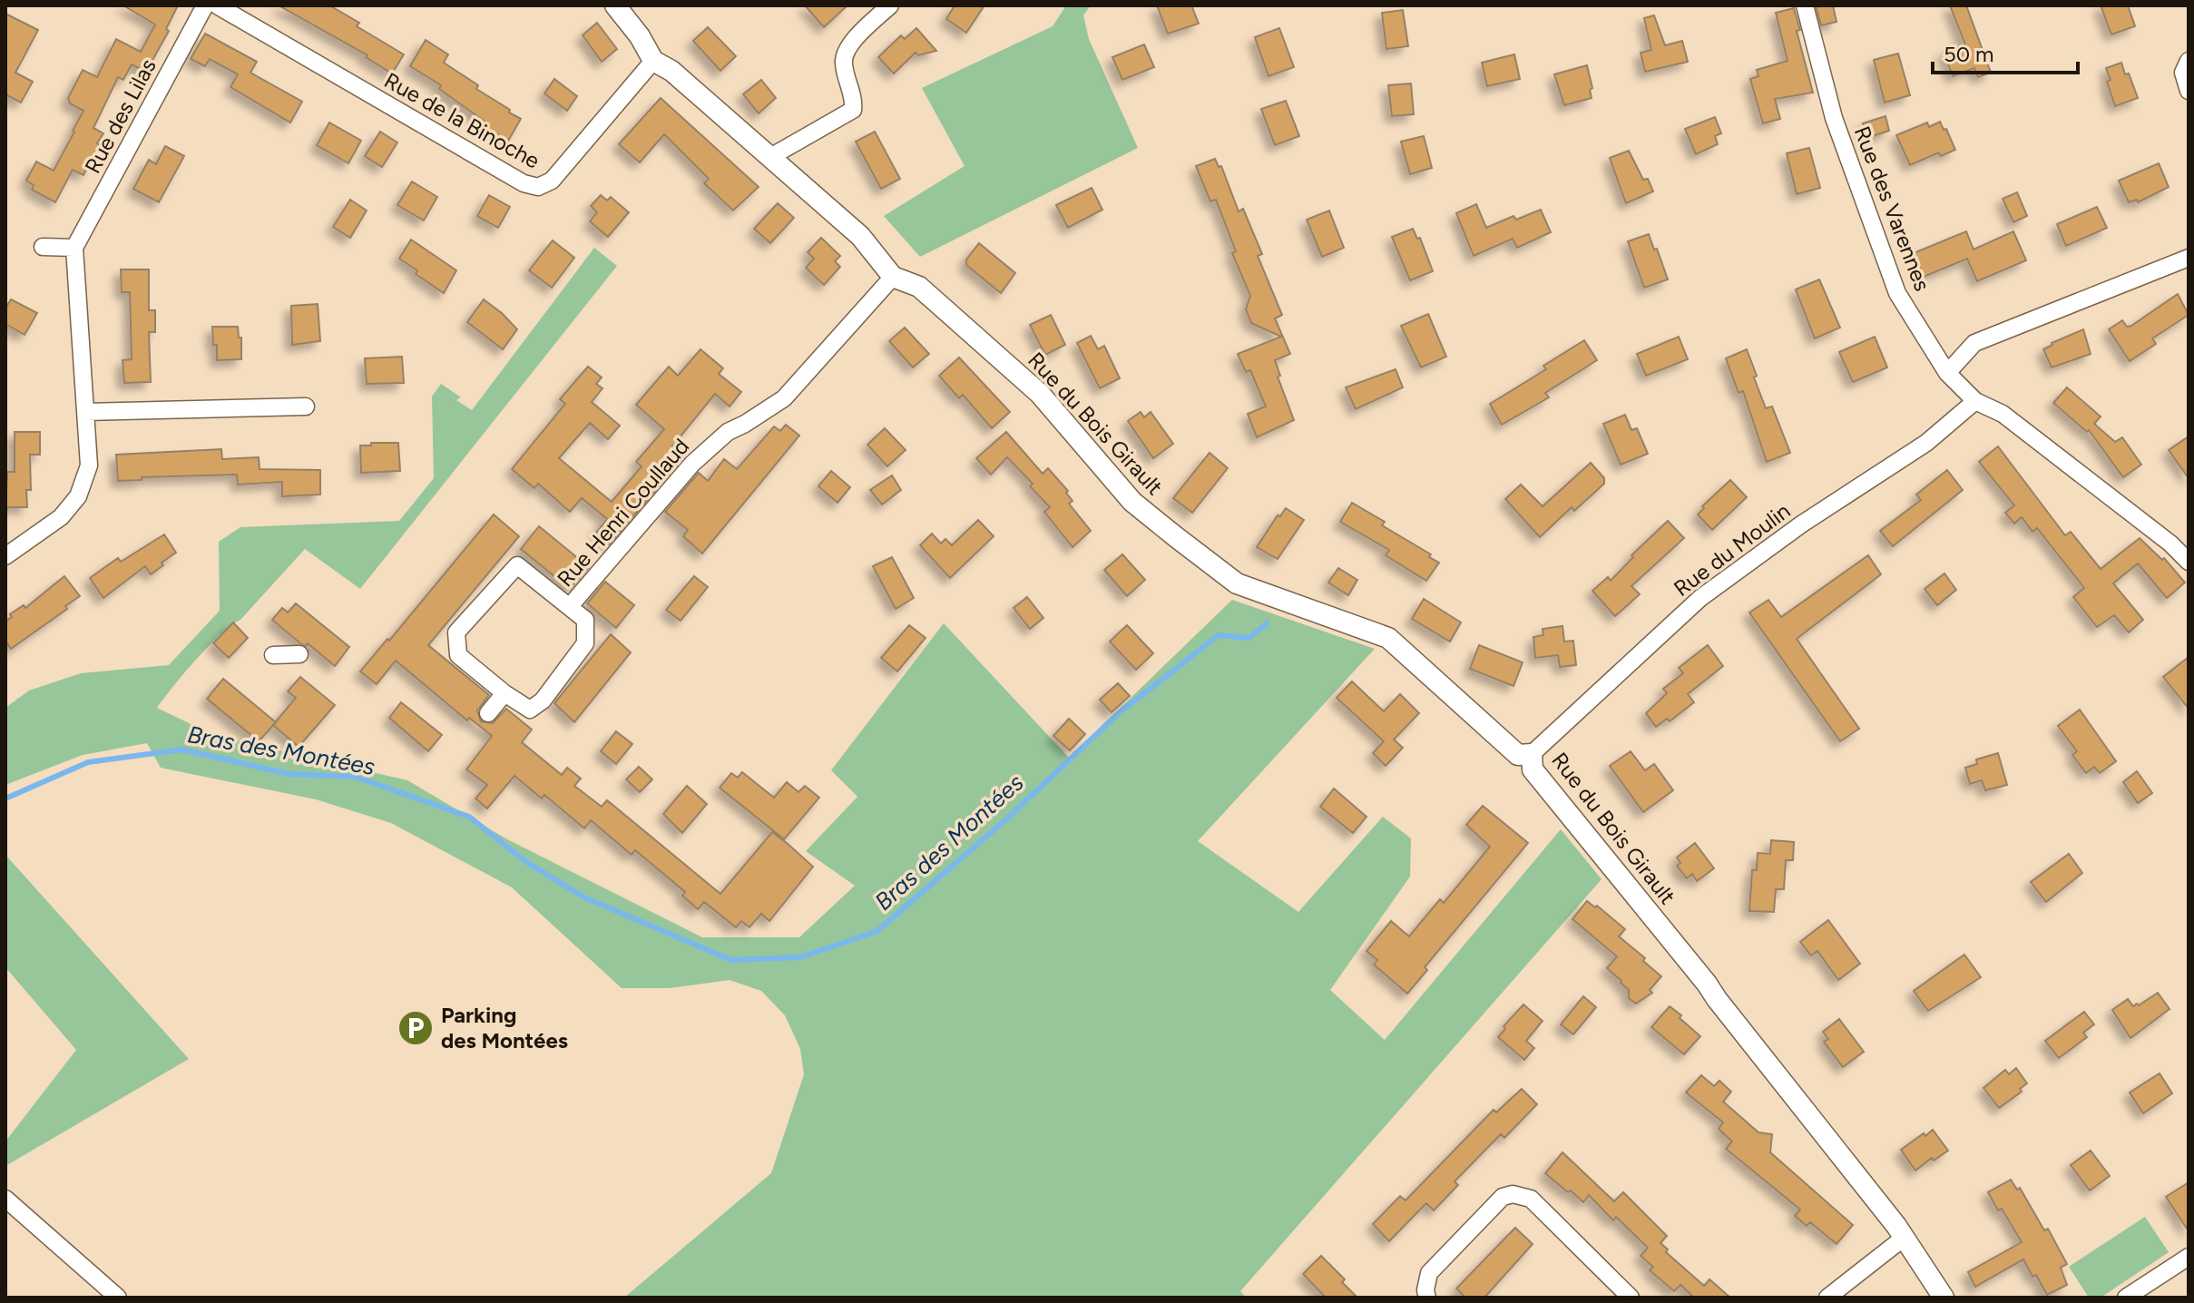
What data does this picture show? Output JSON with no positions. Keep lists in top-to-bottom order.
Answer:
{
  "streets": {
    "street": [
      "Rue des Lilas",
      "Rue de la Binoche",
      "Rue des Varennes",
      "Rue du Bois Girault",
      "Rue Henri Coullaud",
      "Rue du Moulin"
    ]
  },
  "crossings": [
    ["Rue de la Binoche", "Rue du Bois Girault"],
    ["Rue des Varennes", "Rue du Moulin"],
    ["Rue du Bois Girault", "Rue Henri Coullaud"],
    ["Rue du Bois Girault", "Rue du Moulin"]
  ],
  "water": ["Bras des Montées"],
  "places": {
    "parking": ["Parking des Montées"]
  },
  "scale_bar": "50 m"
}
